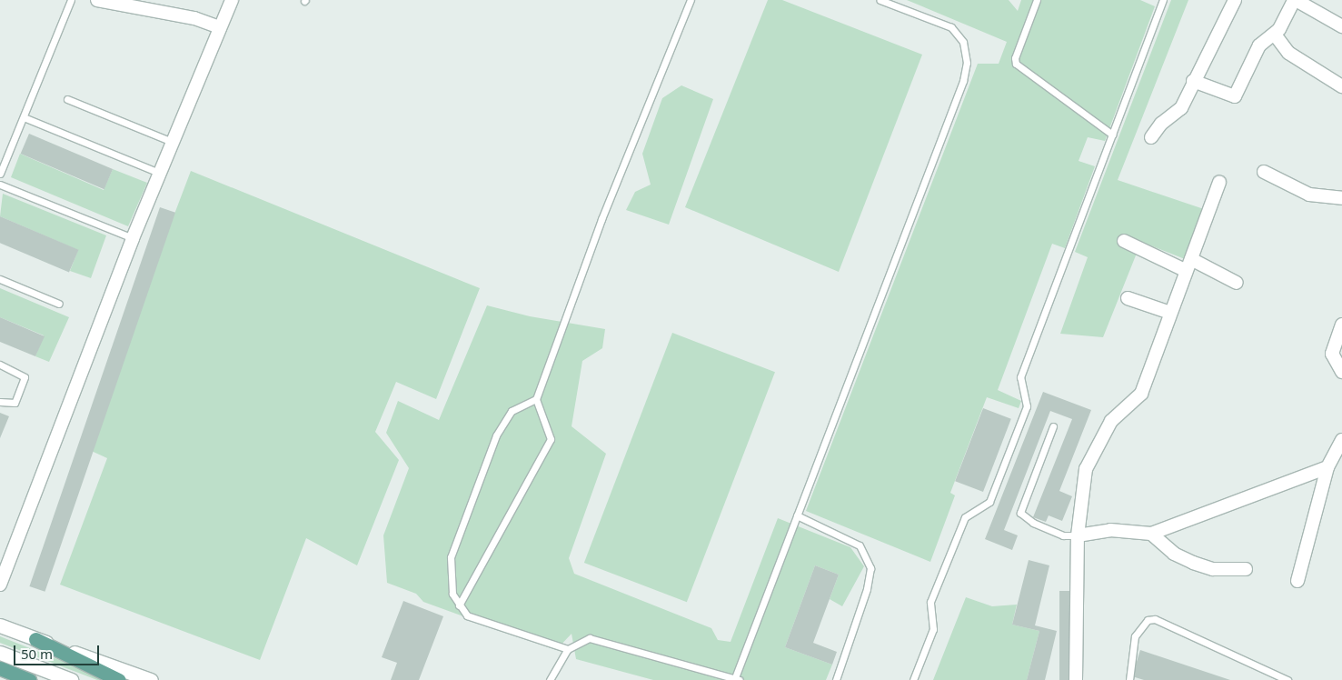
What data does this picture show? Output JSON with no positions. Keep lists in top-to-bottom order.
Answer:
{
  "scale_bar": "50 m"
}
